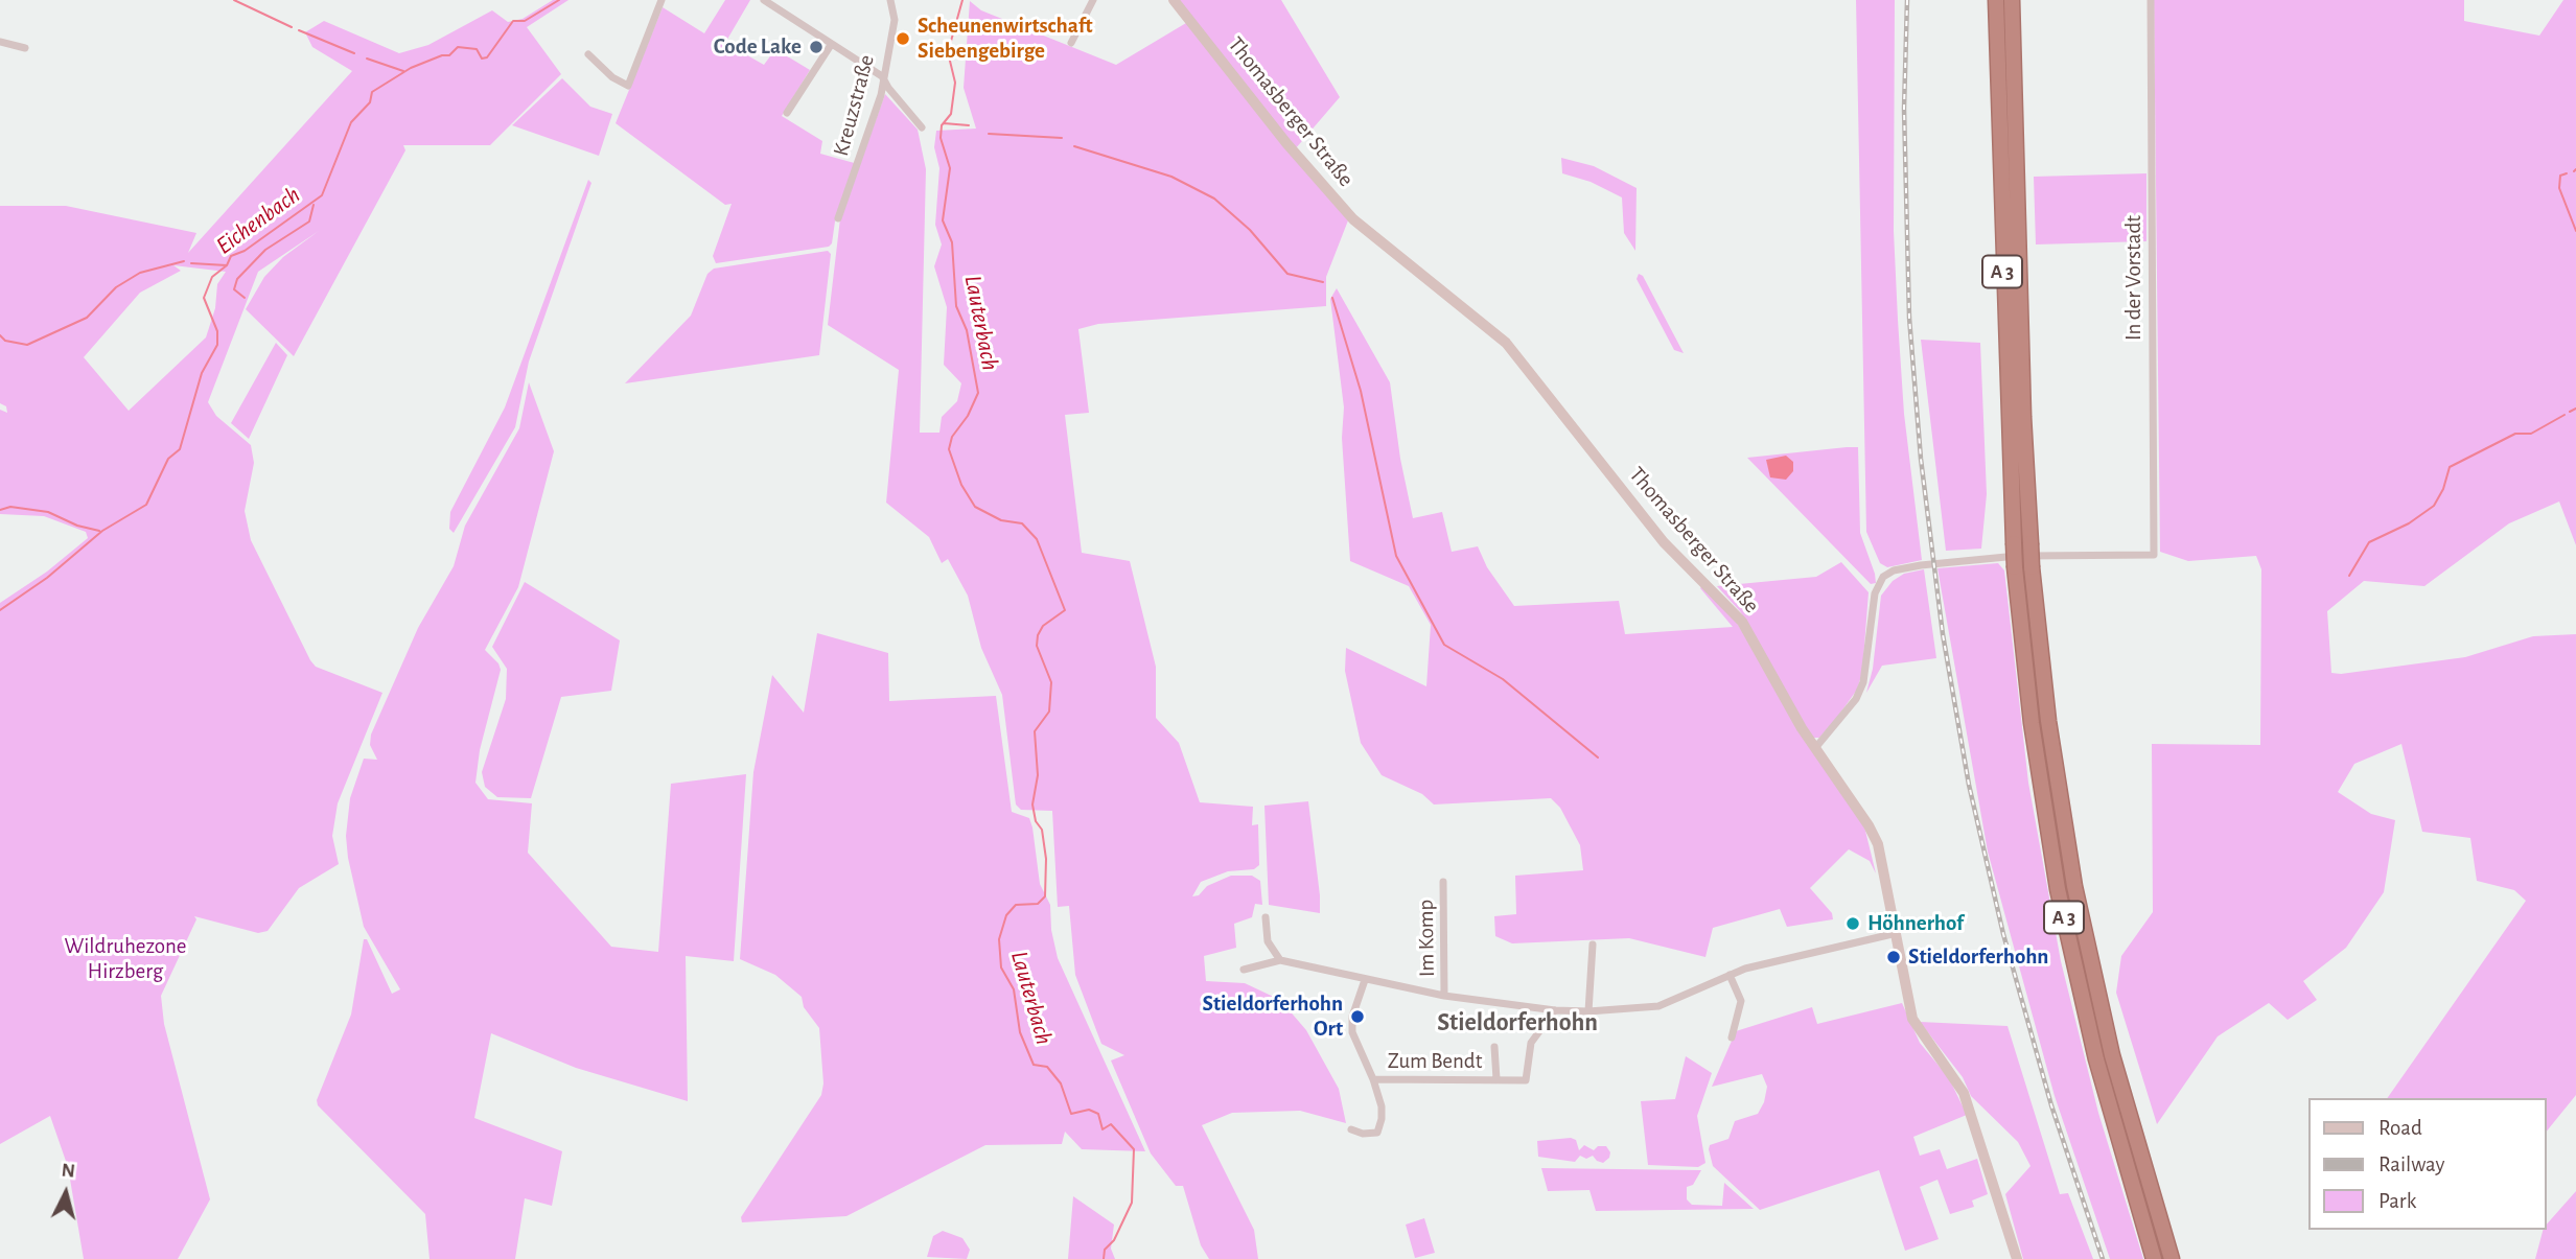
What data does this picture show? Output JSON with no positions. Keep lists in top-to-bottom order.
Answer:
{
  "streets": {
    "highway": ["A 3"],
    "main road": ["Thomasberger Straße"],
    "street": [
      "Kreuzstraße",
      "In der Vorstadt",
      "Im Komp",
      "Zum Bendt"
    ]
  },
  "crossings": [
    ["Thomasberger Straße", "In der Vorstadt"]
  ],
  "districts": ["Stieldorferhohn"],
  "water": ["Eichenbach", "Lauterbach"],
  "parks": ["Wildruhezone Hirzberg"],
  "places": [
    "Scheunenwirtschaft Siebengebirge",
    "Code Lake",
    "Höhnerhof",
    "Stieldorferhohn",
    "Stieldorferhohn Ort"
  ],
  "legend": ["Road", "Railway", "Park"],
  "north": "top"
}
